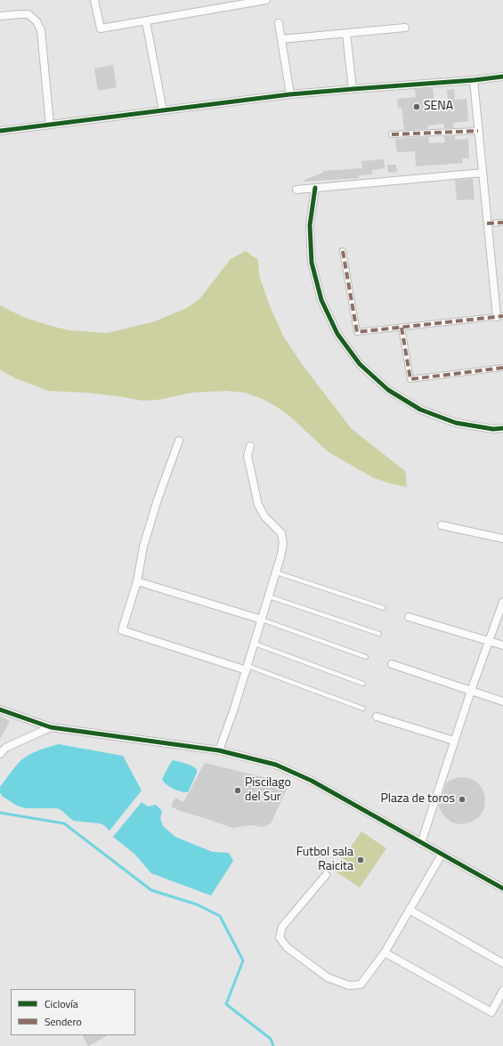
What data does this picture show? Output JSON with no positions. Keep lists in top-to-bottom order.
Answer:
{
  "places": [
    "SENA",
    "Piscilago del Sur",
    "Plaza de toros",
    "Futbol sala Raicita"
  ],
  "legend": ["Ciclovía", "Sendero"]
}
